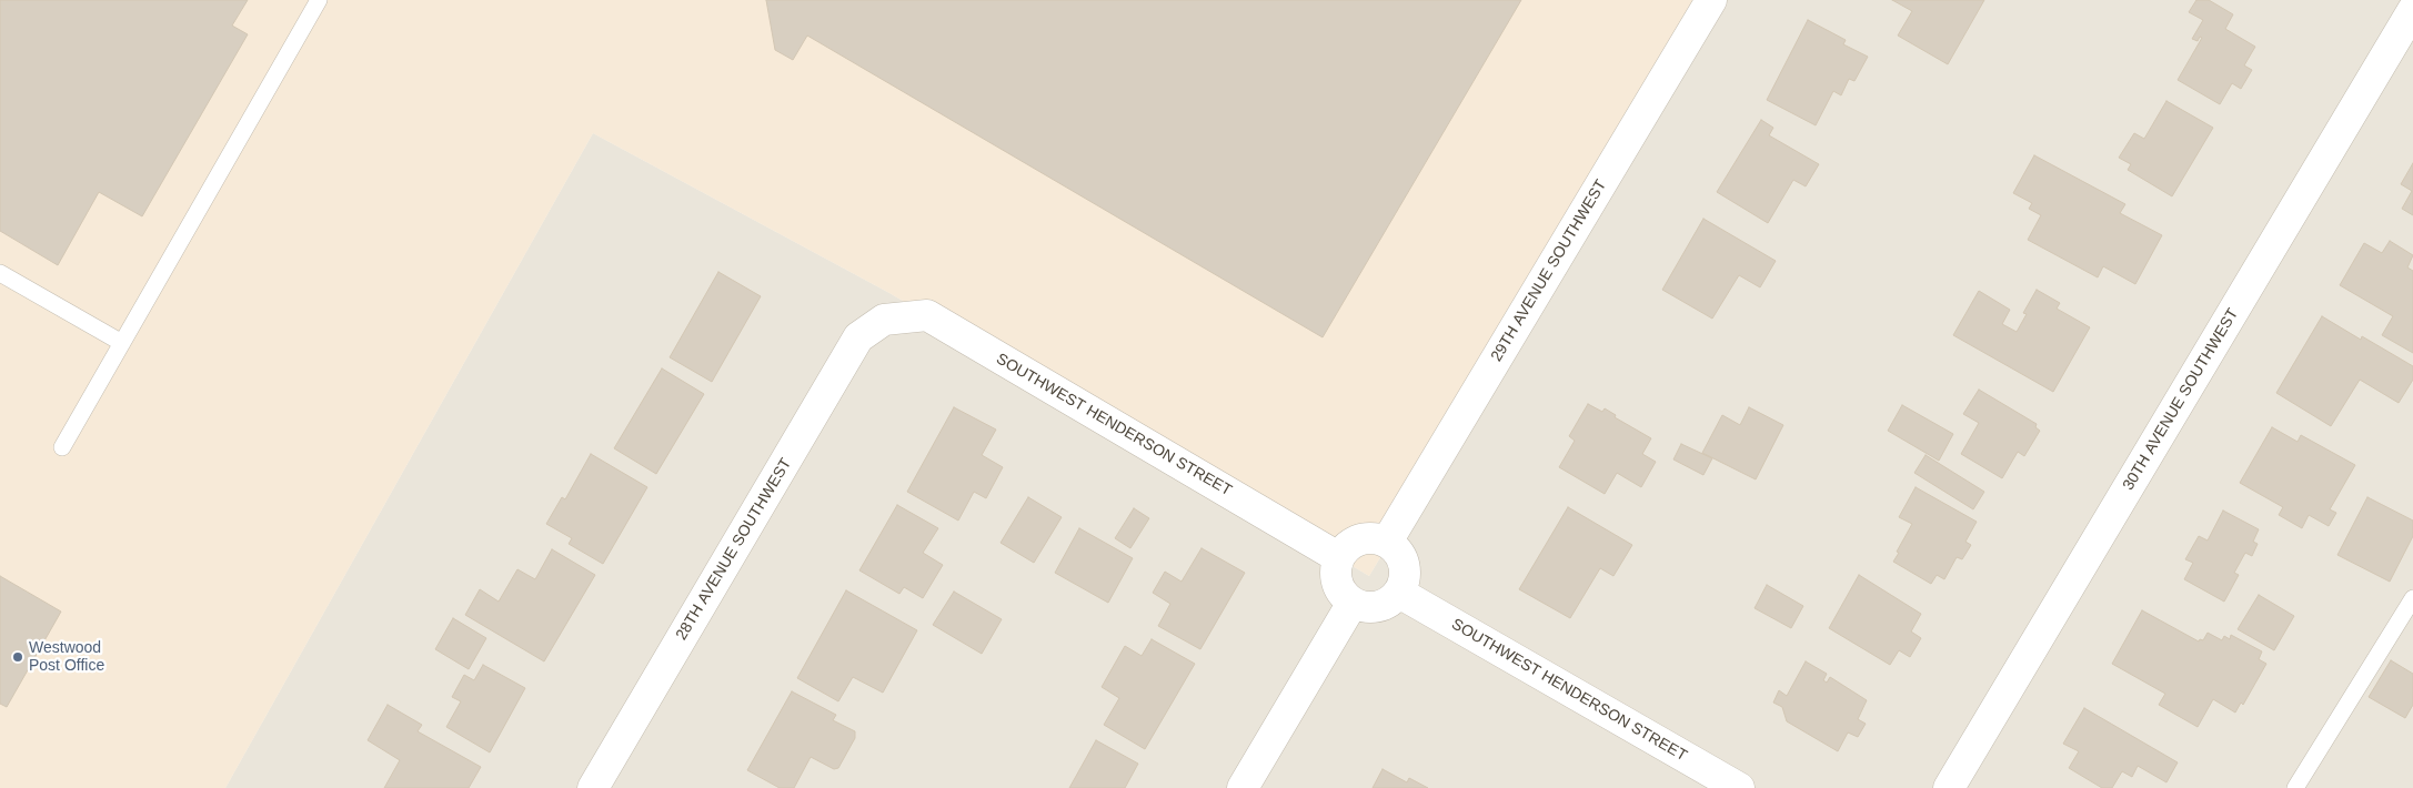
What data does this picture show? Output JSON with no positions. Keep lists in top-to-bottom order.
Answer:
{
  "streets": {
    "street": [
      "29TH AVENUE SOUTHWEST",
      "30TH AVENUE SOUTHWEST",
      "SOUTHWEST HENDERSON STREET",
      "28TH AVENUE SOUTHWEST"
    ]
  },
  "crossings": [
    ["29TH AVENUE SOUTHWEST", "SOUTHWEST HENDERSON STREET"],
    ["SOUTHWEST HENDERSON STREET", "28TH AVENUE SOUTHWEST"]
  ],
  "places": ["Westwood Post Office"]
}
